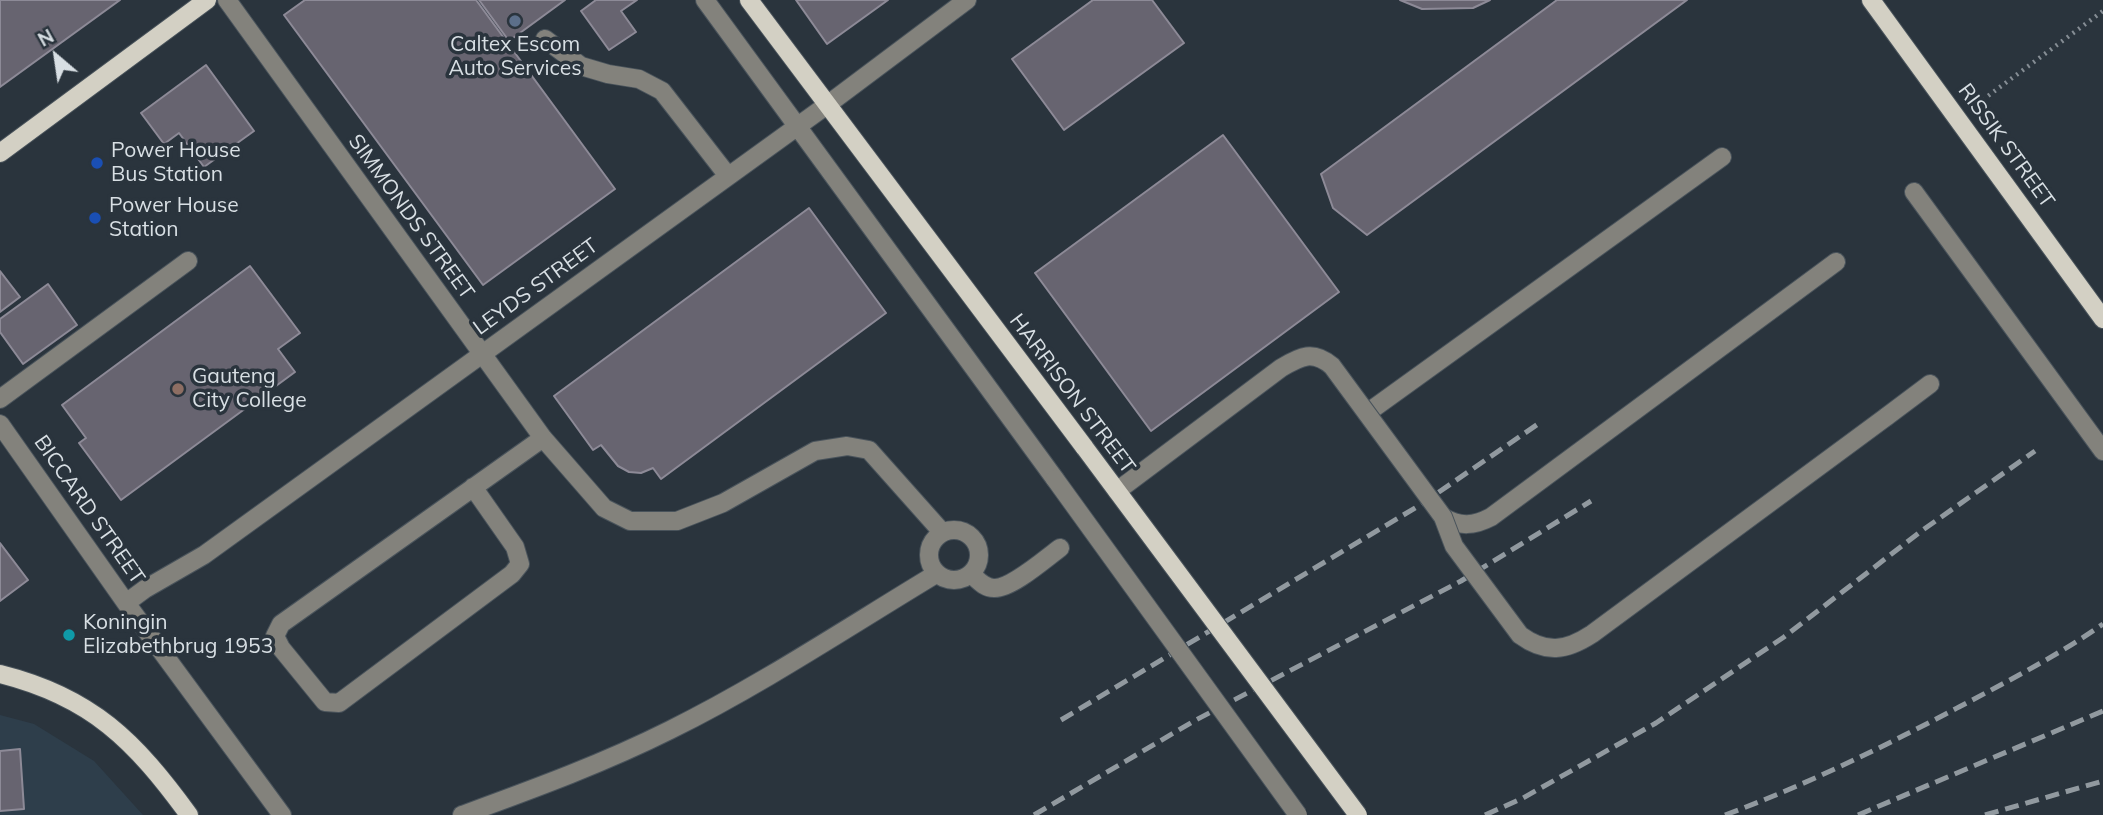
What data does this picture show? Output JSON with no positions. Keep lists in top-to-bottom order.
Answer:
{
  "streets": {
    "main road": ["RISSIK STREET", "HARRISON STREET"],
    "street": ["SIMMONDS STREET", "LEYDS STREET", "BICCARD STREET"]
  },
  "crossings": [
    ["SIMMONDS STREET", "LEYDS STREET"],
    ["LEYDS STREET", "HARRISON STREET"],
    ["LEYDS STREET", "BICCARD STREET"]
  ],
  "places": [
    "Caltex Escom Auto Services",
    "Power House Bus Station",
    "Power House Station",
    "Gauteng City College",
    "Koningin Elizabethbrug 1953"
  ],
  "north": "top left"
}
